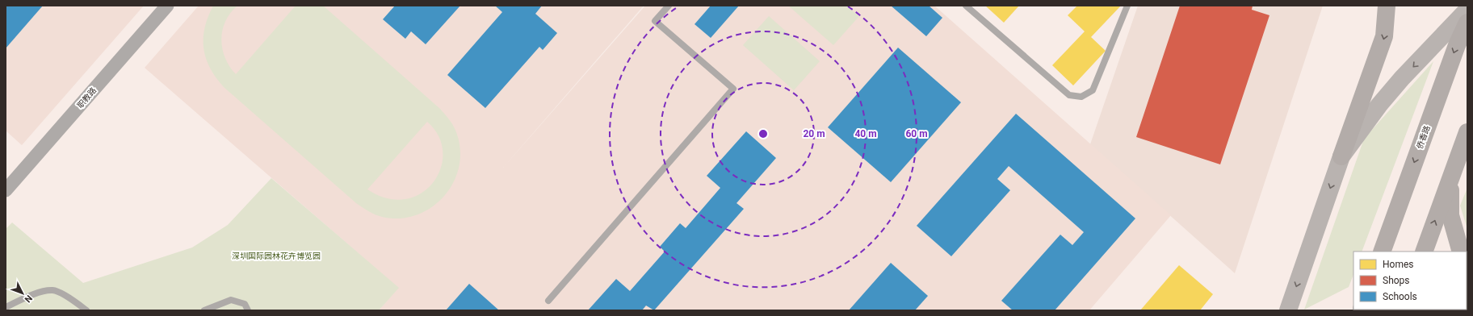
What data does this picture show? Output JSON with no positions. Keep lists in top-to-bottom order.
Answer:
{
  "streets": {
    "main road": ["侨香路"],
    "street": ["职教路"]
  },
  "parks": ["深圳国际园林花卉博览园"],
  "legend": ["Homes", "Shops", "Schools"],
  "north": "bottom right",
  "rings": ["20 m", "40 m", "60 m"]
}
